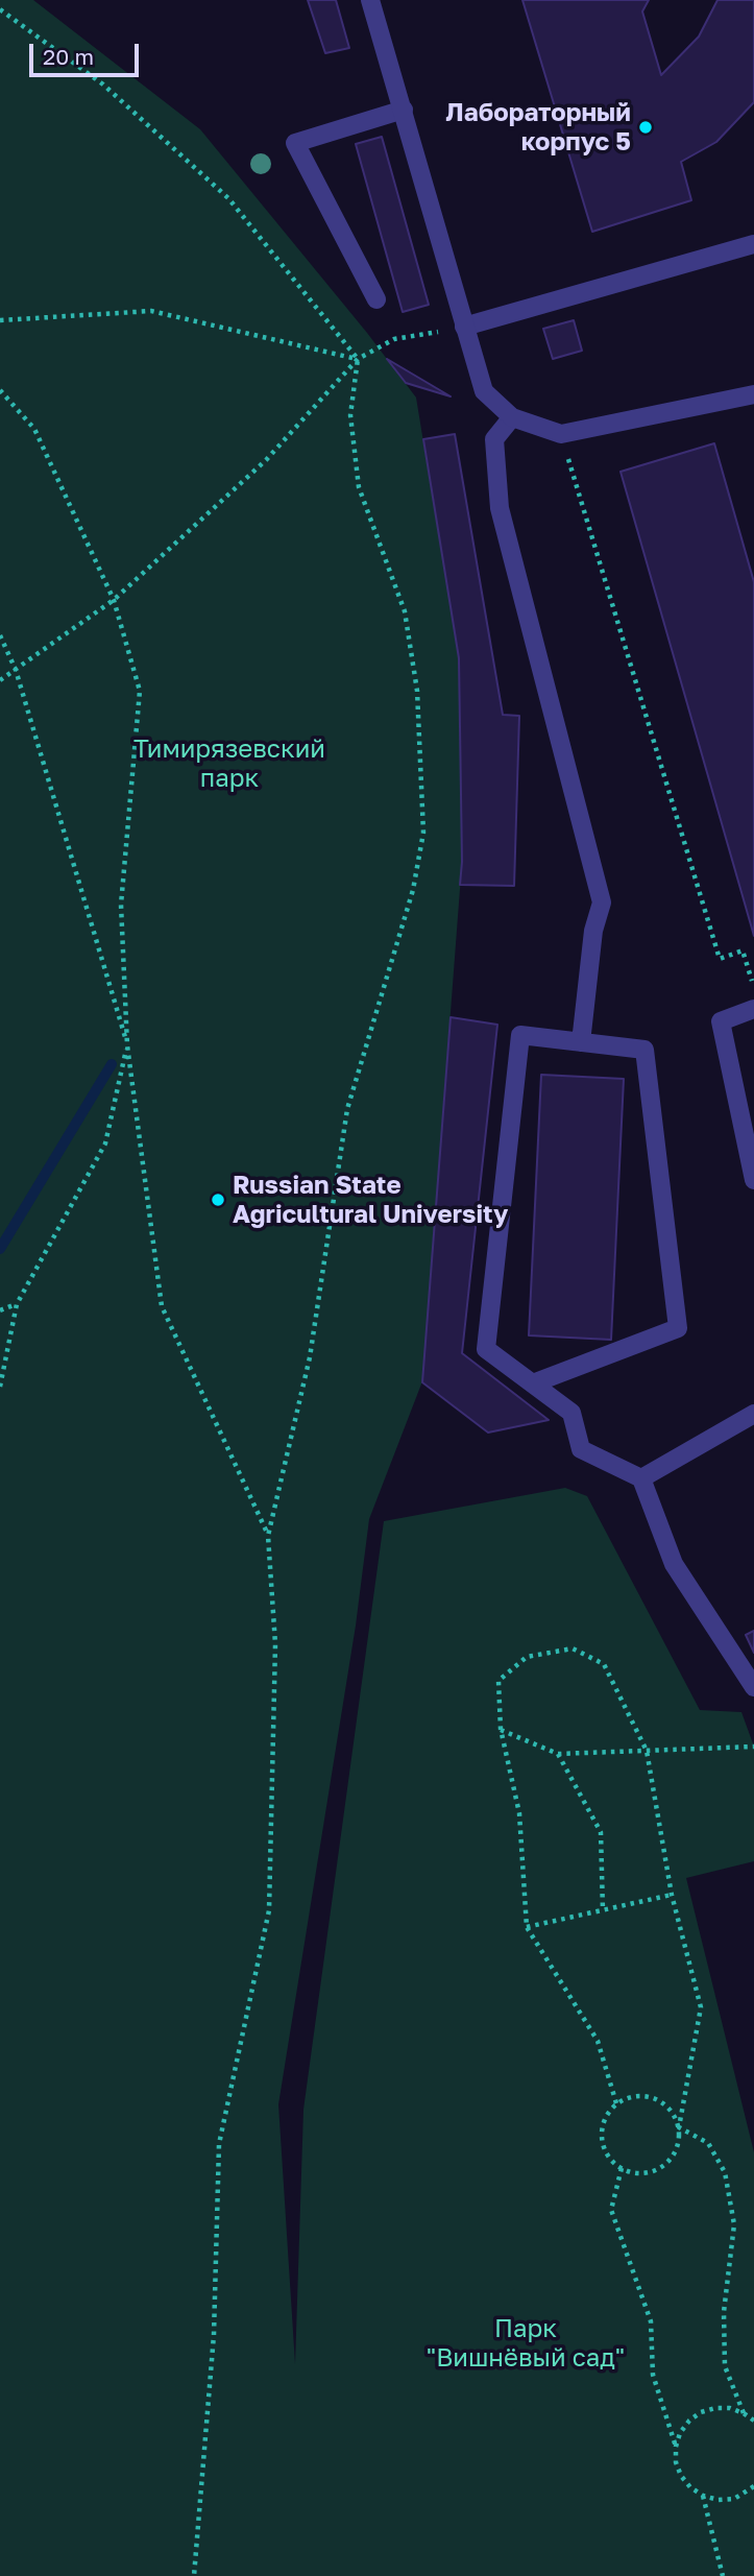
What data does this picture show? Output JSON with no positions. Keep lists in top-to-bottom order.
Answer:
{
  "parks": ["Тимирязевский парк", "Парк \"Вишнёвый сад\""],
  "places": ["Лабораторный корпус 5", "Russian State Agricultural University"],
  "scale_bar": "20 m"
}
